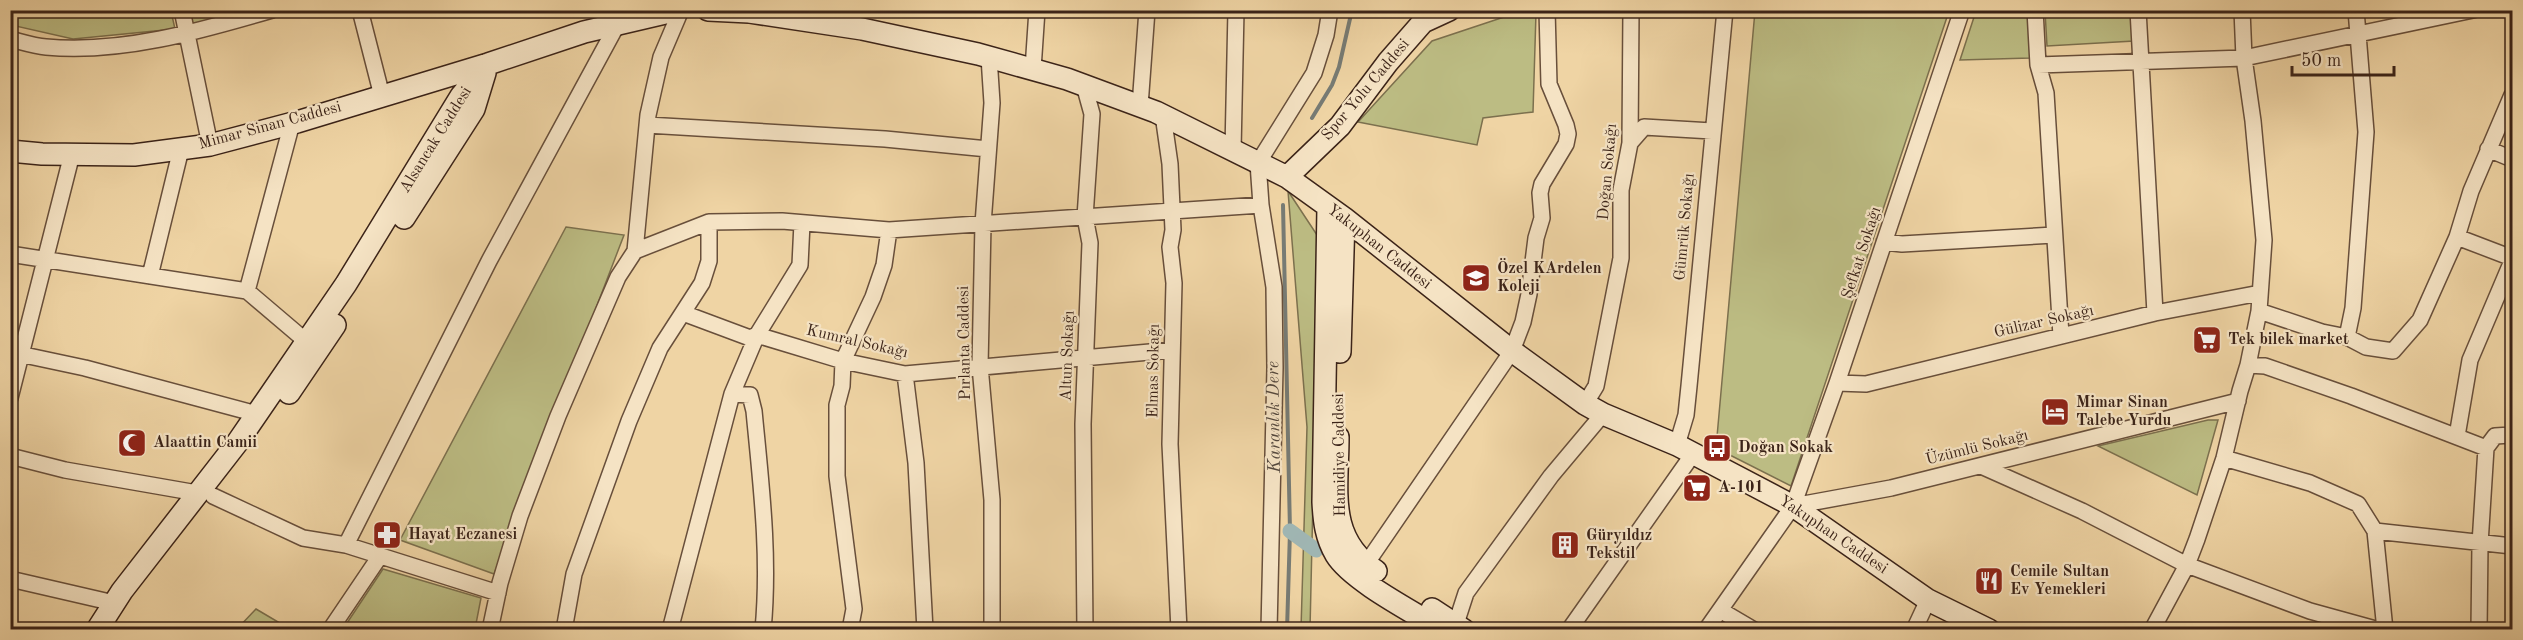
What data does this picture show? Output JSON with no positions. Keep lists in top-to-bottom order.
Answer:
{
  "streets": {
    "street": [
      "Spor Yolu Caddesi",
      "Mimar Sinan Caddesi",
      "Alsancak Caddesi",
      "Doğan Sokağı",
      "Gümrük Sokağı",
      "Yakuphan Caddesi",
      "Şefkat Sokağı",
      "Gülizar Sokağı",
      "Kumral Sokağı",
      "Pırlanta Caddesi",
      "Altun Sokağı",
      "Elmas Sokağı",
      "Üzümlü Sokağı",
      "Hamidiye Caddesi"
    ]
  },
  "crossings": [
    ["Spor Yolu Caddesi", "Yakuphan Caddesi"],
    ["Mimar Sinan Caddesi", "Alsancak Caddesi"],
    ["Doğan Sokağı", "Yakuphan Caddesi"],
    ["Doğan Sokağı", "Hamidiye Caddesi"],
    ["Gümrük Sokağı", "Yakuphan Caddesi"],
    ["Yakuphan Caddesi", "Şefkat Sokağı"],
    ["Yakuphan Caddesi", "Pırlanta Caddesi"],
    ["Yakuphan Caddesi", "Altun Sokağı"],
    ["Yakuphan Caddesi", "Elmas Sokağı"],
    ["Yakuphan Caddesi", "Üzümlü Sokağı"],
    ["Yakuphan Caddesi", "Hamidiye Caddesi"],
    ["Şefkat Sokağı", "Gülizar Sokağı"],
    ["Şefkat Sokağı", "Üzümlü Sokağı"],
    ["Kumral Sokağı", "Pırlanta Caddesi"],
    ["Kumral Sokağı", "Altun Sokağı"],
    ["Kumral Sokağı", "Elmas Sokağı"]
  ],
  "water": ["Karanlık Dere"],
  "places": {
    "school or university": ["Özel KArdelen Koleji"],
    "supermarket": ["Tek bilek market", "A-101"],
    "hotel": ["Mimar Sinan Talebe Yurdu"],
    "mosque": ["Alaattin Camii"],
    "bus stop": ["Doğan Sokak"],
    "pharmacy": ["Hayat Eczanesi"],
    "building": ["Güryıldız Tekstil"],
    "restaurant": ["Cemile Sultan Ev Yemekleri"]
  },
  "scale_bar": "50 m"
}
